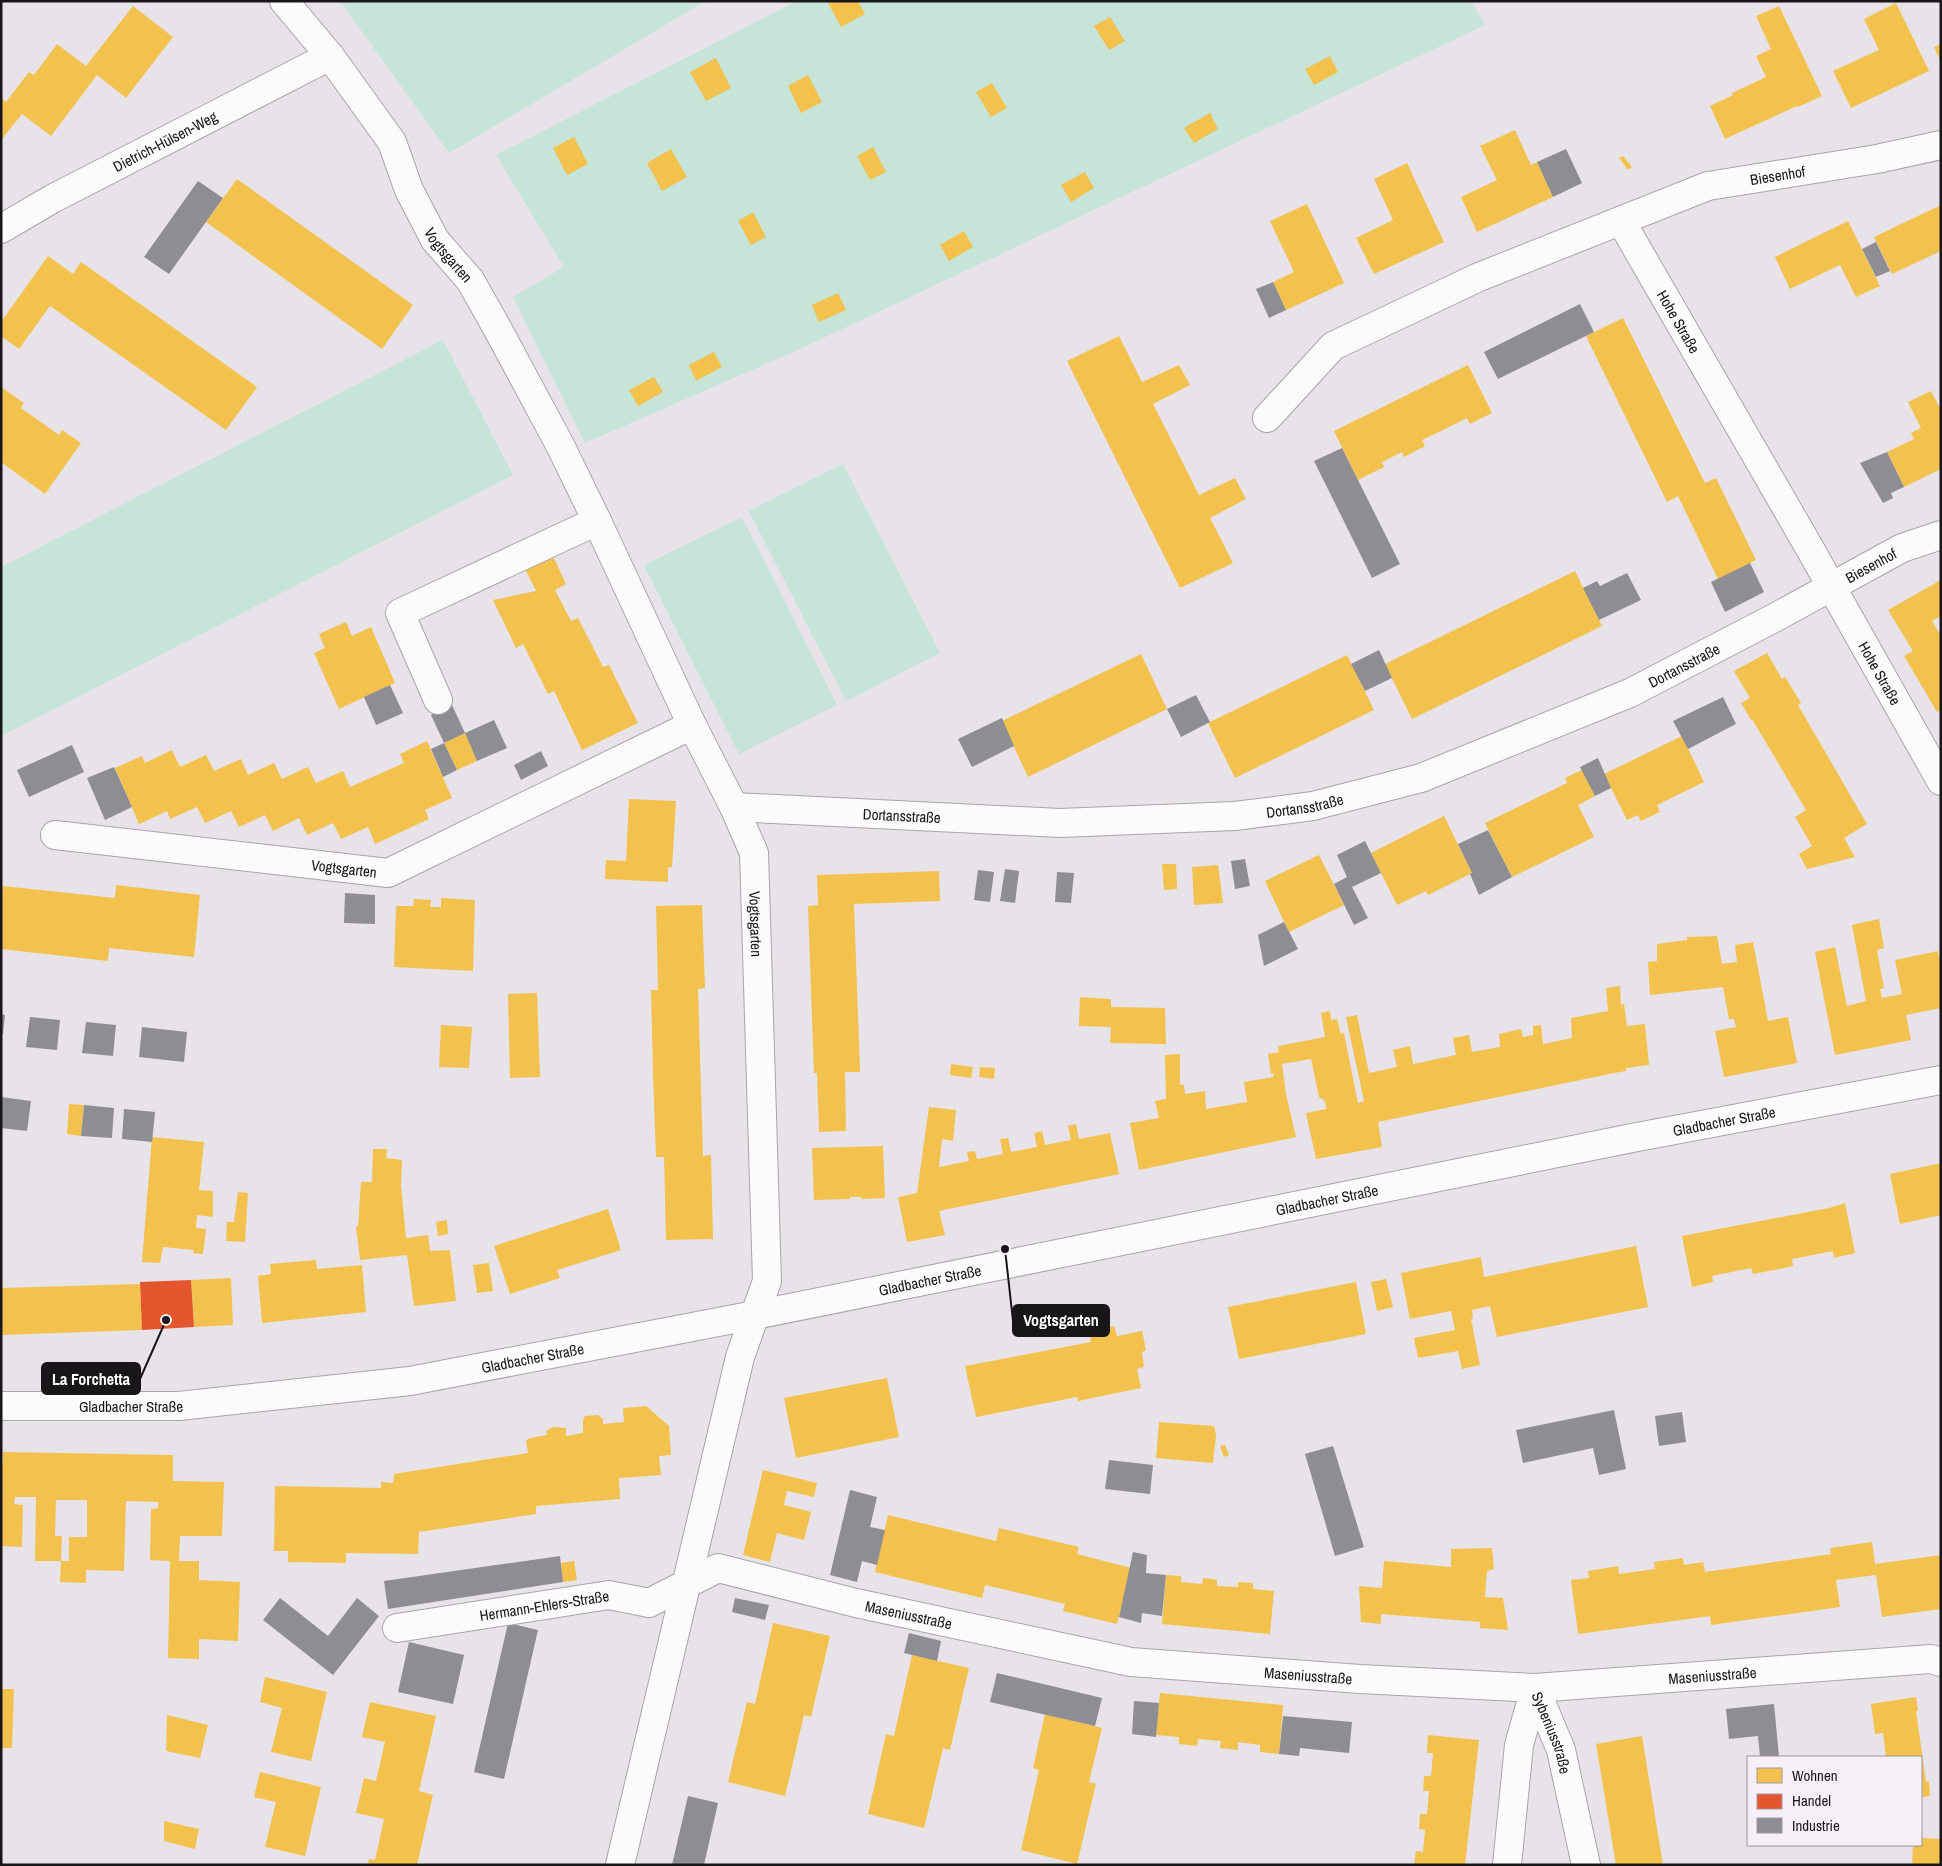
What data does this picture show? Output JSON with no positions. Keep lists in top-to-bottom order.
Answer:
{
  "streets": {
    "street": [
      "Dietrich-Hülsen-Weg",
      "Biesenhof",
      "Vogtsgarten",
      "Hohe Straße",
      "Dortansstraße",
      "Gladbacher Straße",
      "Hermann-Ehlers-Straße",
      "Maseniusstraße",
      "Sybeniusstraße"
    ]
  },
  "crossings": [
    ["Dietrich-Hülsen-Weg", "Vogtsgarten"],
    ["Biesenhof", "Hohe Straße"],
    ["Biesenhof", "Dortansstraße"],
    ["Vogtsgarten", "Dortansstraße"],
    ["Vogtsgarten", "Gladbacher Straße"],
    ["Hohe Straße", "Dortansstraße"],
    ["Hermann-Ehlers-Straße", "Maseniusstraße"],
    ["Maseniusstraße", "Sybeniusstraße"]
  ],
  "places": ["Vogtsgarten", "La Forchetta"],
  "legend": ["Wohnen", "Handel", "Industrie"]
}
